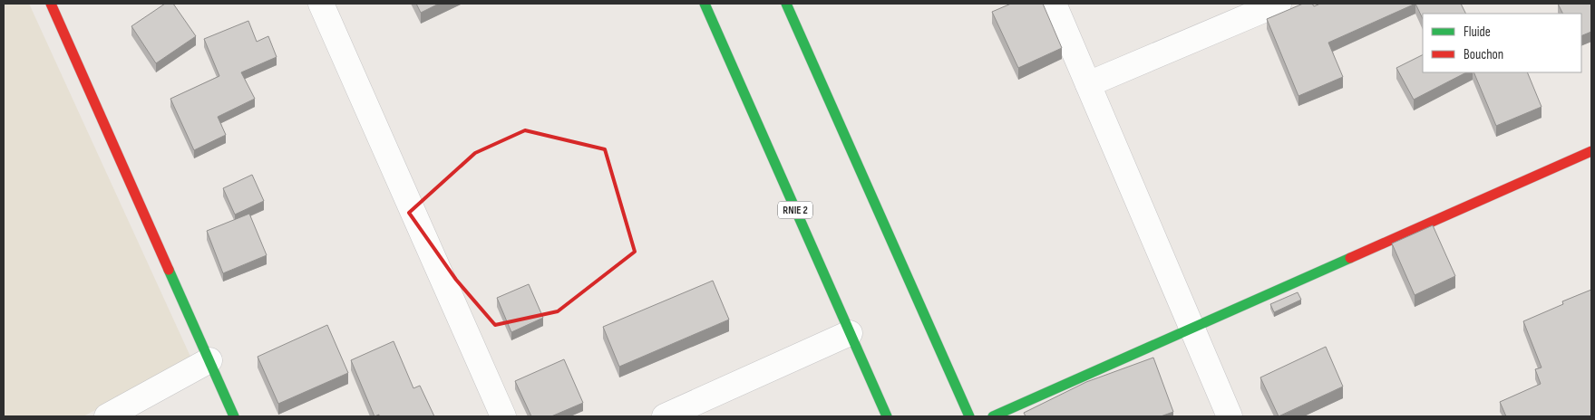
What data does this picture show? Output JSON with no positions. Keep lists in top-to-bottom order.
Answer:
{
  "streets": {
    "street": ["RNIE 2"]
  },
  "legend": ["Fluide", "Bouchon"]
}
